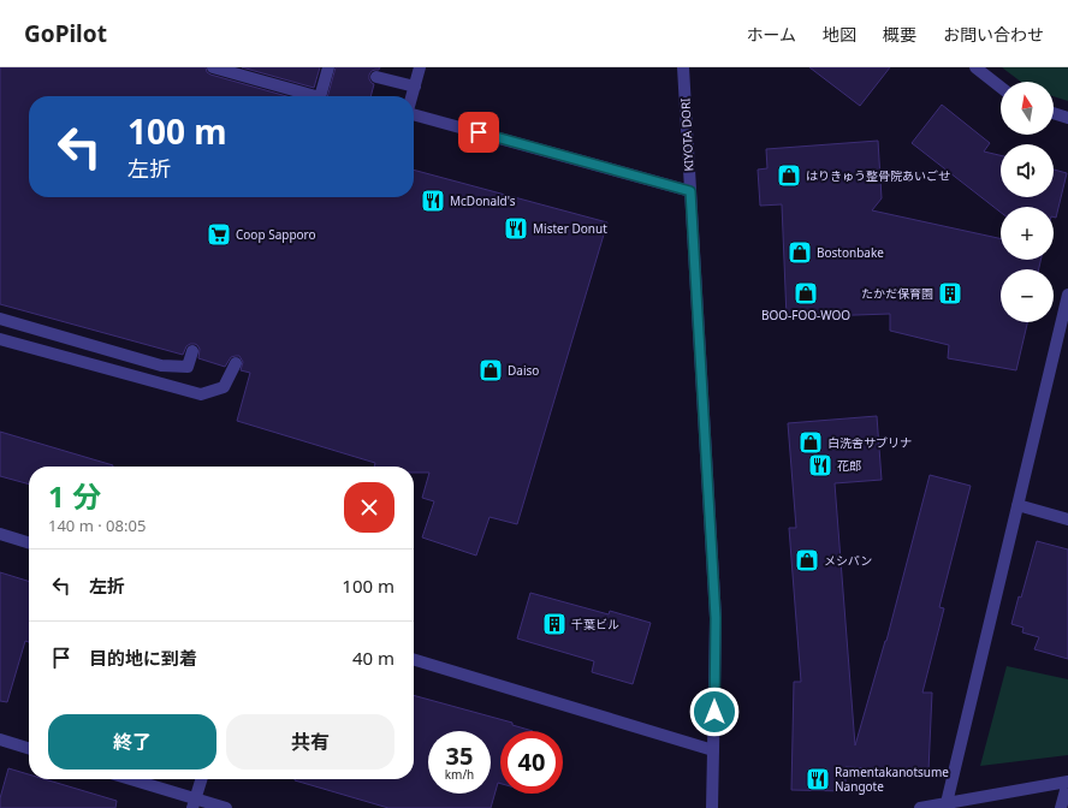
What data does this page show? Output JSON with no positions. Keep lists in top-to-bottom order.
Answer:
{
  "streets": {
    "street": ["KIYOTA DORI"]
  },
  "places": {
    "shop": [
      "はりきゅう整骨院あいごせ",
      "Bostonbake",
      "BOO-FOO-WOO",
      "Daiso",
      "白洗舎サブリナ",
      "メシパン"
    ],
    "restaurant": [
      "McDonald's",
      "Mister Donut",
      "花郎",
      "Ramentakanotsume Nangote"
    ],
    "supermarket": ["Coop Sapporo"],
    "building": ["たかだ保育園", "千葉ビル"]
  },
  "north": "top",
  "page": {
    "header": "GoPilot",
    "nav": [
      "ホーム",
      "地図",
      "概要",
      "お問い合わせ"
    ],
    "map_buttons": ["+", "−"],
    "turn": ["100 m", "左折"],
    "heading": ["1 分", "140 m · 08:05"],
    "list": [
      {
        "name": "左折",
        "value": "100 m"
      },
      {
        "name": "目的地に到着",
        "value": "40 m"
      }
    ],
    "buttons": ["終了", "共有"],
    "speed": "35 km/h",
    "limit": "40"
  }
}
